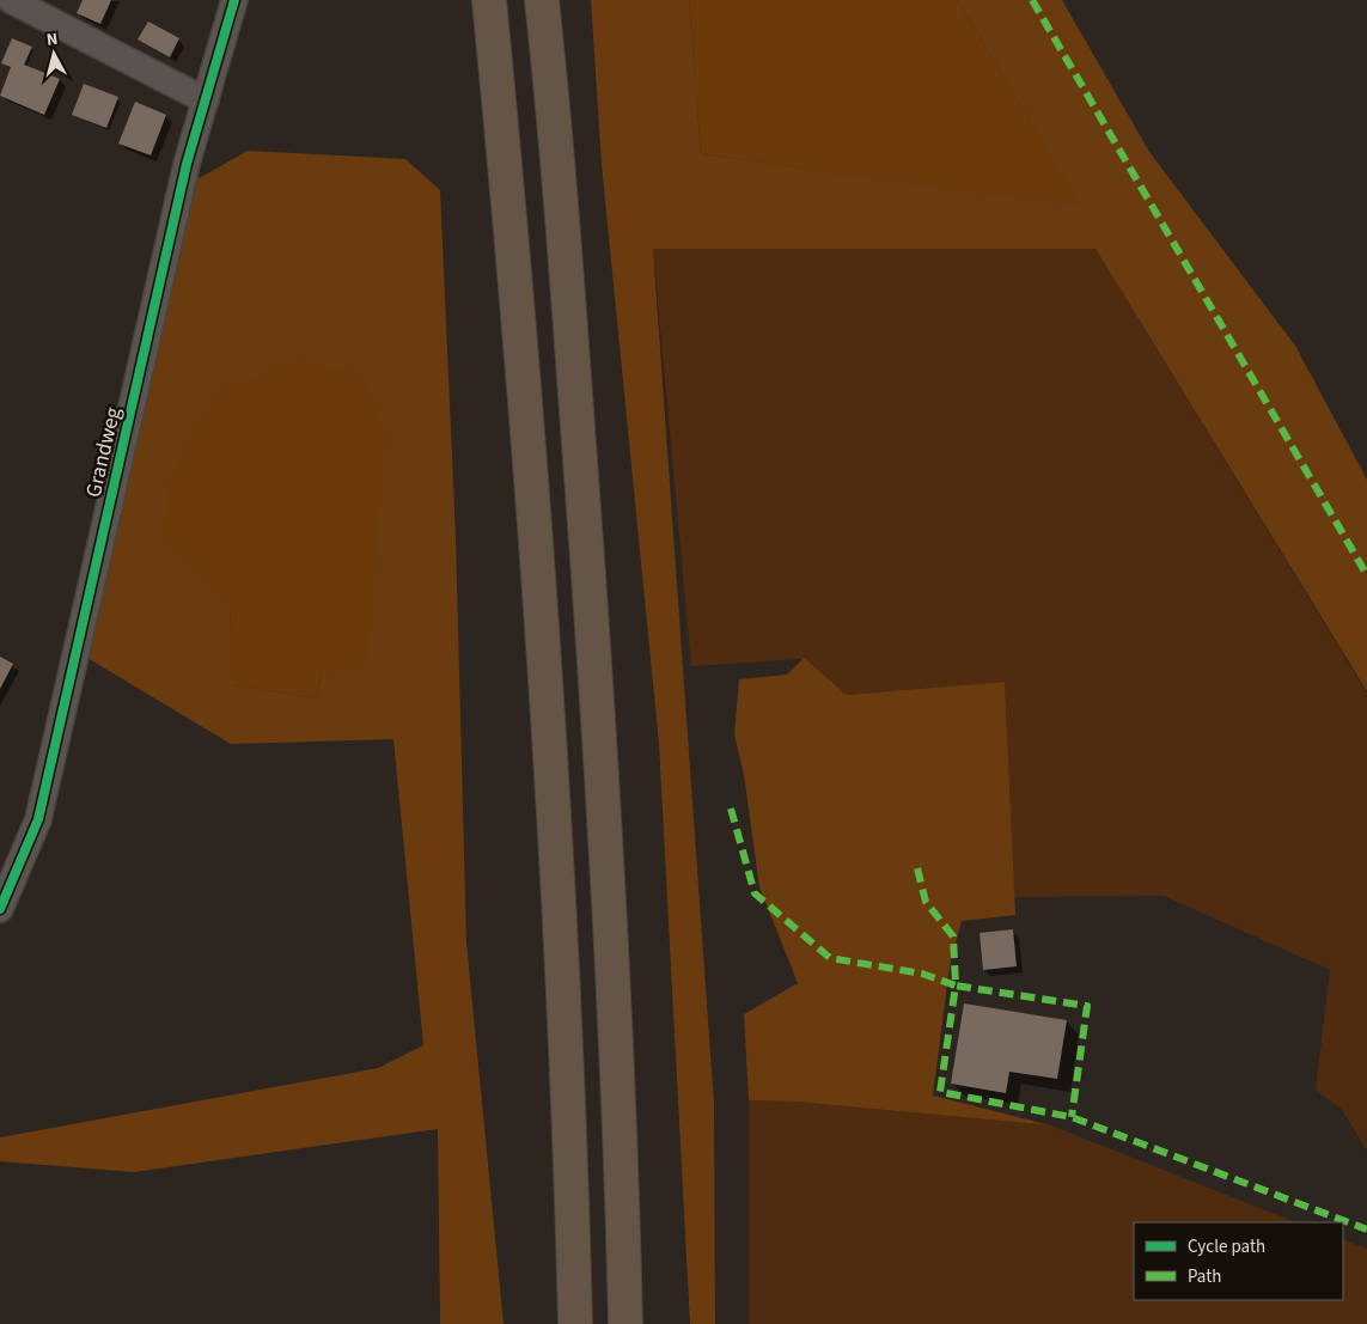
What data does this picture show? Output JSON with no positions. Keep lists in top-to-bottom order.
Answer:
{
  "streets": {
    "street": ["Grandweg"]
  },
  "legend": ["Cycle path", "Path"],
  "north": "top"
}
